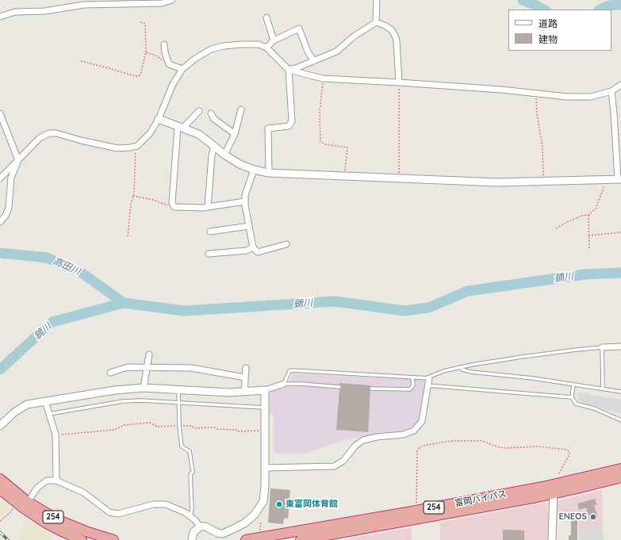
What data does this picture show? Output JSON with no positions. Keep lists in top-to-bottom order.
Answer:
{
  "streets": {
    "highway": ["富岡バイパス", "254"]
  },
  "water": ["高田川", "鏑川"],
  "places": ["東富岡体育館", "ENEOS"],
  "legend": ["道路", "建物"]
}
